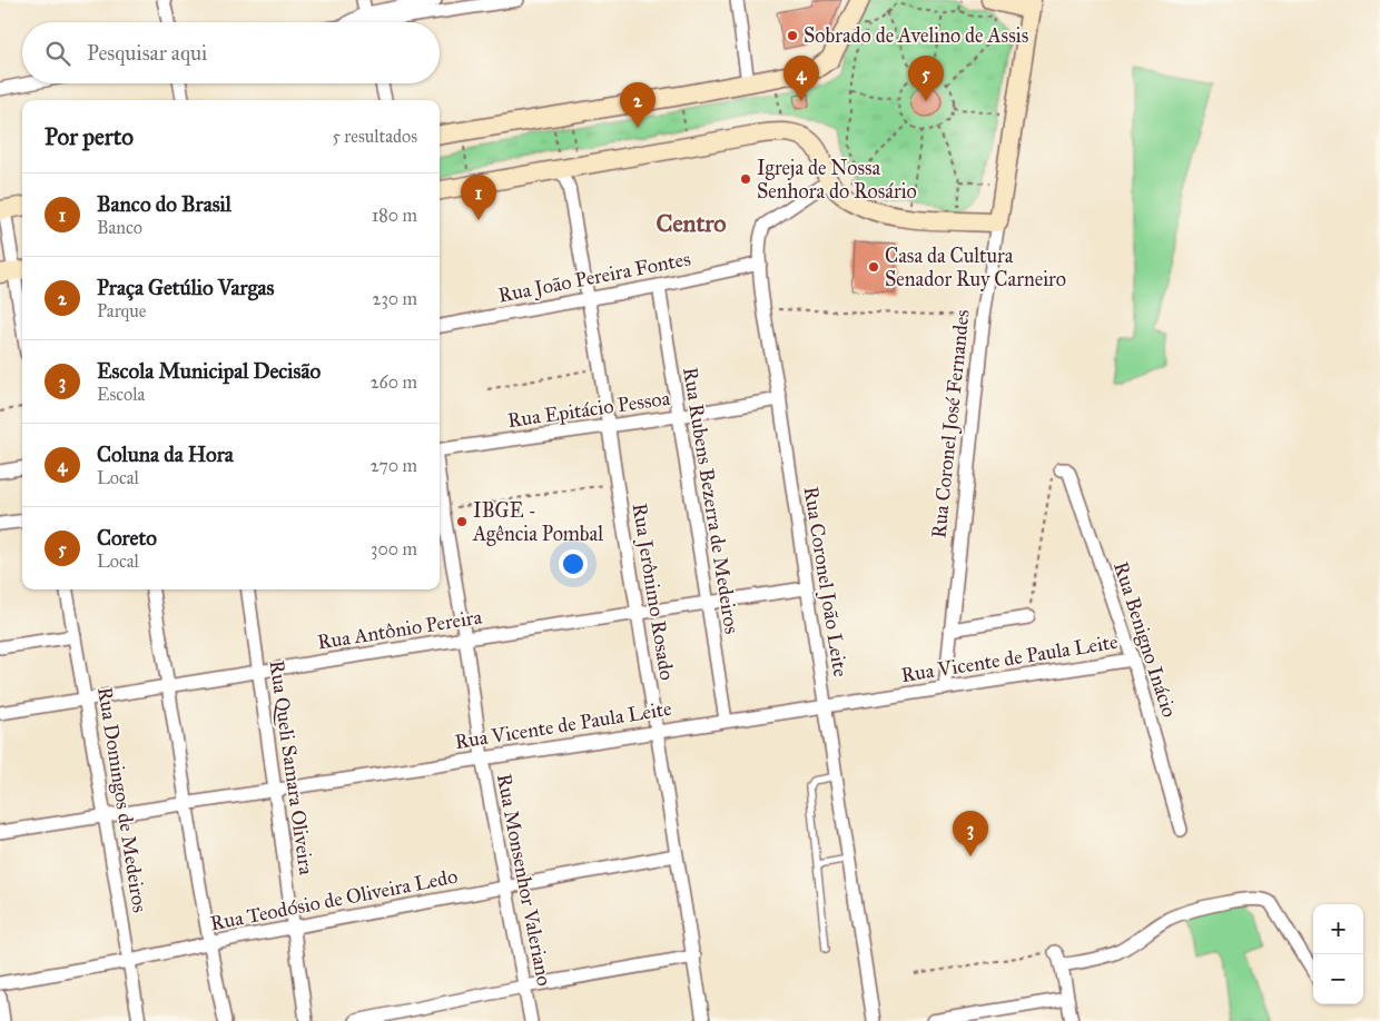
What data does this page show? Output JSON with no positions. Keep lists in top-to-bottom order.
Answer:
{
  "streets": {
    "main road": ["Rua Coronel José Fernandes"],
    "street": [
      "Rua João Pereira Fontes",
      "Rua Epitácio Pessoa",
      "Rua Rubens Bezerra de Medeiros",
      "Rua Coronel João Leite",
      "Rua Jerônimo Rosado",
      "Rua Antônio Pereira",
      "Rua Benigno Inácio",
      "Rua Vicente de Paula Leite",
      "Rua Queli Samara Oliveira",
      "Rua Domingos de Medeiros",
      "Rua Monsenhor Valeriano",
      "Rua Teodósio de Oliveira Ledo"
    ]
  },
  "crossings": [
    ["Rua João Pereira Fontes", "Rua Rubens Bezerra de Medeiros"],
    ["Rua João Pereira Fontes", "Rua Coronel João Leite"],
    ["Rua João Pereira Fontes", "Rua Jerônimo Rosado"],
    ["Rua Epitácio Pessoa", "Rua Rubens Bezerra de Medeiros"],
    ["Rua Epitácio Pessoa", "Rua Coronel João Leite"],
    ["Rua Epitácio Pessoa", "Rua Jerônimo Rosado"],
    ["Rua Coronel José Fernandes", "Rua Vicente de Paula Leite"],
    ["Rua Rubens Bezerra de Medeiros", "Rua Antônio Pereira"],
    ["Rua Rubens Bezerra de Medeiros", "Rua Vicente de Paula Leite"],
    ["Rua Coronel João Leite", "Rua Antônio Pereira"],
    ["Rua Coronel João Leite", "Rua Vicente de Paula Leite"],
    ["Rua Jerônimo Rosado", "Rua Antônio Pereira"],
    ["Rua Jerônimo Rosado", "Rua Vicente de Paula Leite"],
    ["Rua Jerônimo Rosado", "Rua Teodósio de Oliveira Ledo"],
    ["Rua Antônio Pereira", "Rua Queli Samara Oliveira"],
    ["Rua Antônio Pereira", "Rua Domingos de Medeiros"],
    ["Rua Antônio Pereira", "Rua Monsenhor Valeriano"],
    ["Rua Benigno Inácio", "Rua Vicente de Paula Leite"],
    ["Rua Vicente de Paula Leite", "Rua Queli Samara Oliveira"],
    ["Rua Vicente de Paula Leite", "Rua Domingos de Medeiros"],
    ["Rua Vicente de Paula Leite", "Rua Monsenhor Valeriano"],
    ["Rua Queli Samara Oliveira", "Rua Teodósio de Oliveira Ledo"],
    ["Rua Domingos de Medeiros", "Rua Teodósio de Oliveira Ledo"],
    ["Rua Monsenhor Valeriano", "Rua Teodósio de Oliveira Ledo"]
  ],
  "districts": ["Centro"],
  "places": [
    "Sobrado de Avelino de Assis",
    "Igreja de Nossa Senhora do Rosário",
    "Casa da Cultura Senador Ruy Carneiro",
    "IBGE - Agência Pombal"
  ],
  "page": {
    "search": "Pesquisar aqui",
    "pins": [
      "4",
      "5",
      "2",
      "1",
      "3"
    ],
    "heading": ["Por perto", "5 resultados"],
    "list": [
      {
        "mark": "1",
        "name": "Banco do Brasil",
        "note": "Banco",
        "value": "180 m"
      },
      {
        "mark": "2",
        "name": "Praça Getúlio Vargas",
        "note": "Parque",
        "value": "230 m"
      },
      {
        "mark": "3",
        "name": "Escola Municipal Decisão",
        "note": "Escola",
        "value": "260 m"
      },
      {
        "mark": "4",
        "name": "Coluna da Hora",
        "note": "Local",
        "value": "270 m"
      },
      {
        "mark": "5",
        "name": "Coreto",
        "note": "Local",
        "value": "300 m"
      }
    ],
    "map_buttons": ["+", "−"]
  }
}
